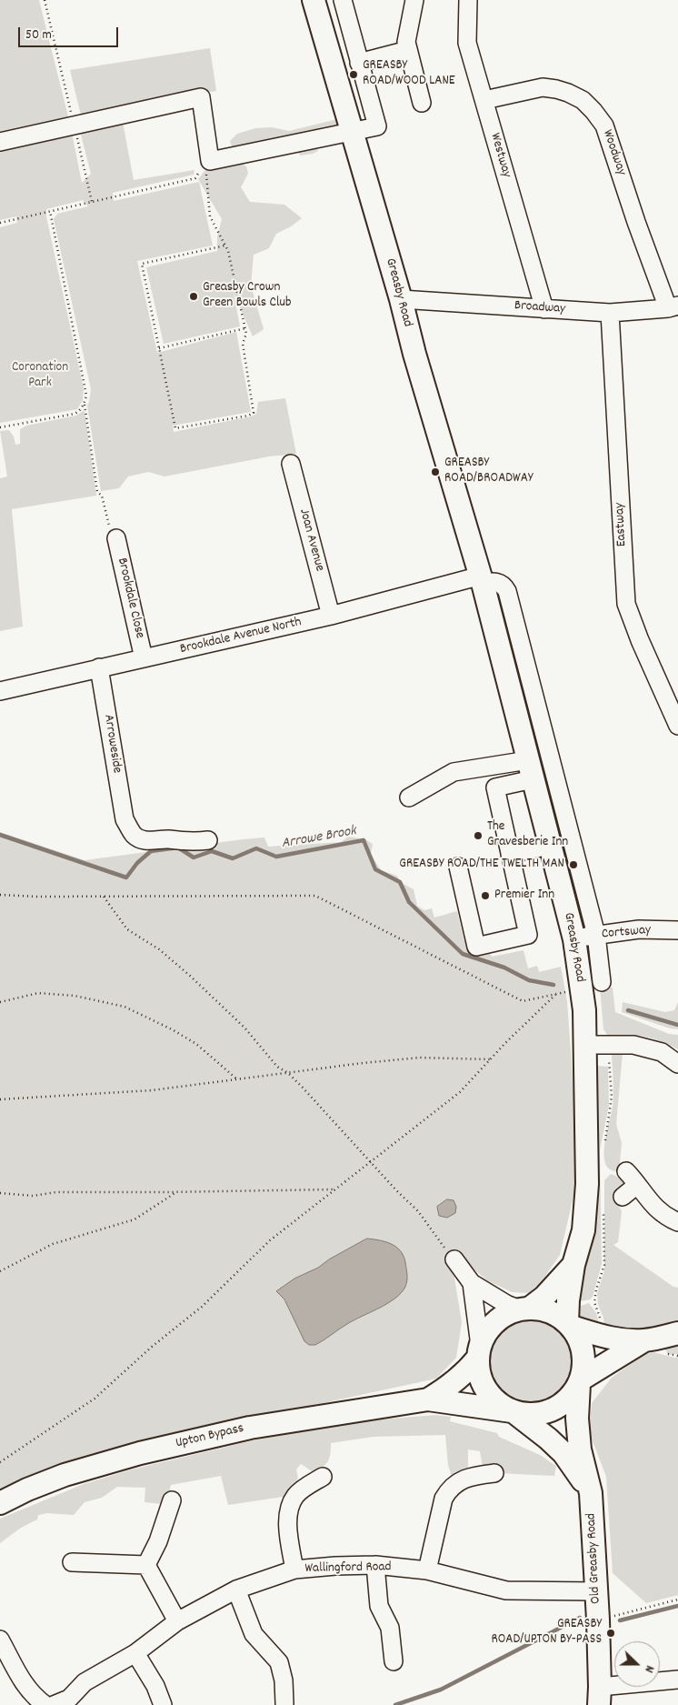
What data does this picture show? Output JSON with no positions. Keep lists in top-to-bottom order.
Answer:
{
  "streets": {
    "main road": ["Greasby Road", "Upton Bypass", "Old Greasby Road"],
    "street": [
      "Woodway",
      "Westway",
      "Broadway",
      "Eastway",
      "Joan Avenue",
      "Brookdale Close",
      "Brookdale Avenue North",
      "Arroweside",
      "Cortsway",
      "Wallingford Road"
    ]
  },
  "crossings": [
    ["Woodway", "Westway"],
    ["Woodway", "Broadway"],
    ["Westway", "Broadway"],
    ["Greasby Road", "Broadway"],
    ["Greasby Road", "Brookdale Avenue North"],
    ["Greasby Road", "Cortsway"],
    ["Greasby Road", "Upton Bypass"],
    ["Greasby Road", "Old Greasby Road"],
    ["Broadway", "Eastway"],
    ["Joan Avenue", "Brookdale Avenue North"],
    ["Brookdale Close", "Brookdale Avenue North"],
    ["Brookdale Avenue North", "Arroweside"],
    ["Upton Bypass", "Old Greasby Road"],
    ["Old Greasby Road", "Wallingford Road"]
  ],
  "water": ["Arrowe Brook"],
  "parks": ["Coronation Park"],
  "places": [
    "GREASBY ROAD/WOOD LANE",
    "Greasby Crown Green Bowls Club",
    "GREASBY ROAD/BROADWAY",
    "The Gravesberie Inn",
    "GREASBY ROAD/THE TWELTH MAN",
    "Premier Inn",
    "GREASBY ROAD/UPTON BY-PASS"
  ],
  "scale_bar": "50 m",
  "north": "right"
}
